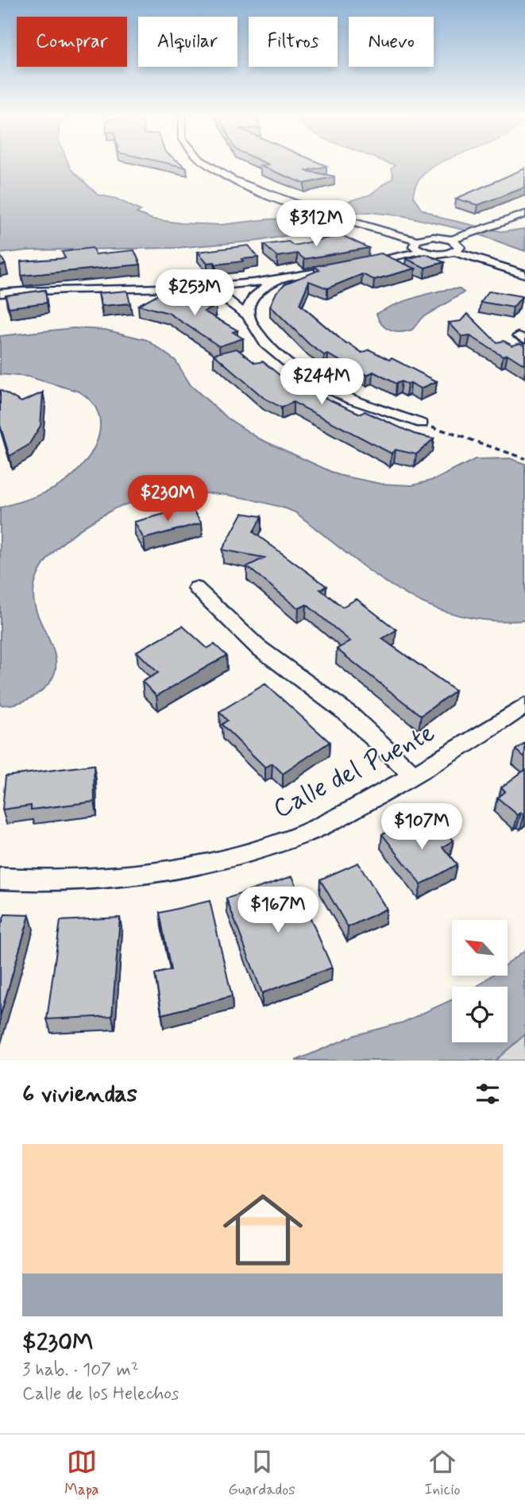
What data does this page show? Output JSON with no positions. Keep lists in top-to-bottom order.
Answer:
{
  "streets": {
    "street": ["Calle del Puente"]
  },
  "north": "top left",
  "page": {
    "chip": [
      "Comprar",
      "Alquilar",
      "Filtros",
      "Nuevo"
    ],
    "price": [
      "$312M",
      "$253M",
      "$244M",
      "$230M",
      "$107M",
      "$167M"
    ],
    "heading": "6 viviendas",
    "list": [
      {
        "name": "$230M",
        "note": "3 hab. · 107 m² · Calle de los Helechos"
      }
    ],
    "tabs": ["Mapa", "Guardados", "Inicio"]
  }
}
